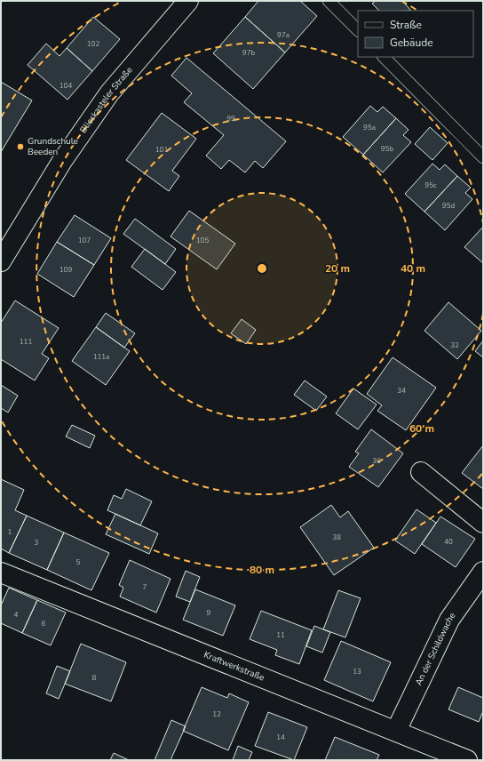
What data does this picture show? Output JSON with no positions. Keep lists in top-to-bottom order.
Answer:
{
  "streets": {
    "street": ["Blieskasteler Straße", "An der Schildwache", "Kraftwerkstraße"]
  },
  "crossings": [
    ["An der Schildwache", "Kraftwerkstraße"]
  ],
  "places": ["Grundschule Beeden"],
  "house_numbers": [
    "97a",
    "102",
    "97b",
    "104",
    "99",
    "95a",
    "95b",
    "101",
    "95c",
    "95d",
    "107",
    "105",
    "109",
    "111",
    "32",
    "111a",
    "34",
    "36",
    "1",
    "38",
    "40",
    "3",
    "5",
    "7",
    "9",
    "4",
    "6",
    "11",
    "13",
    "8",
    "12",
    "14"
  ],
  "legend": ["Straße", "Gebäude"],
  "rings": [
    "20 m",
    "40 m",
    "60 m",
    "80 m"
  ]
}
